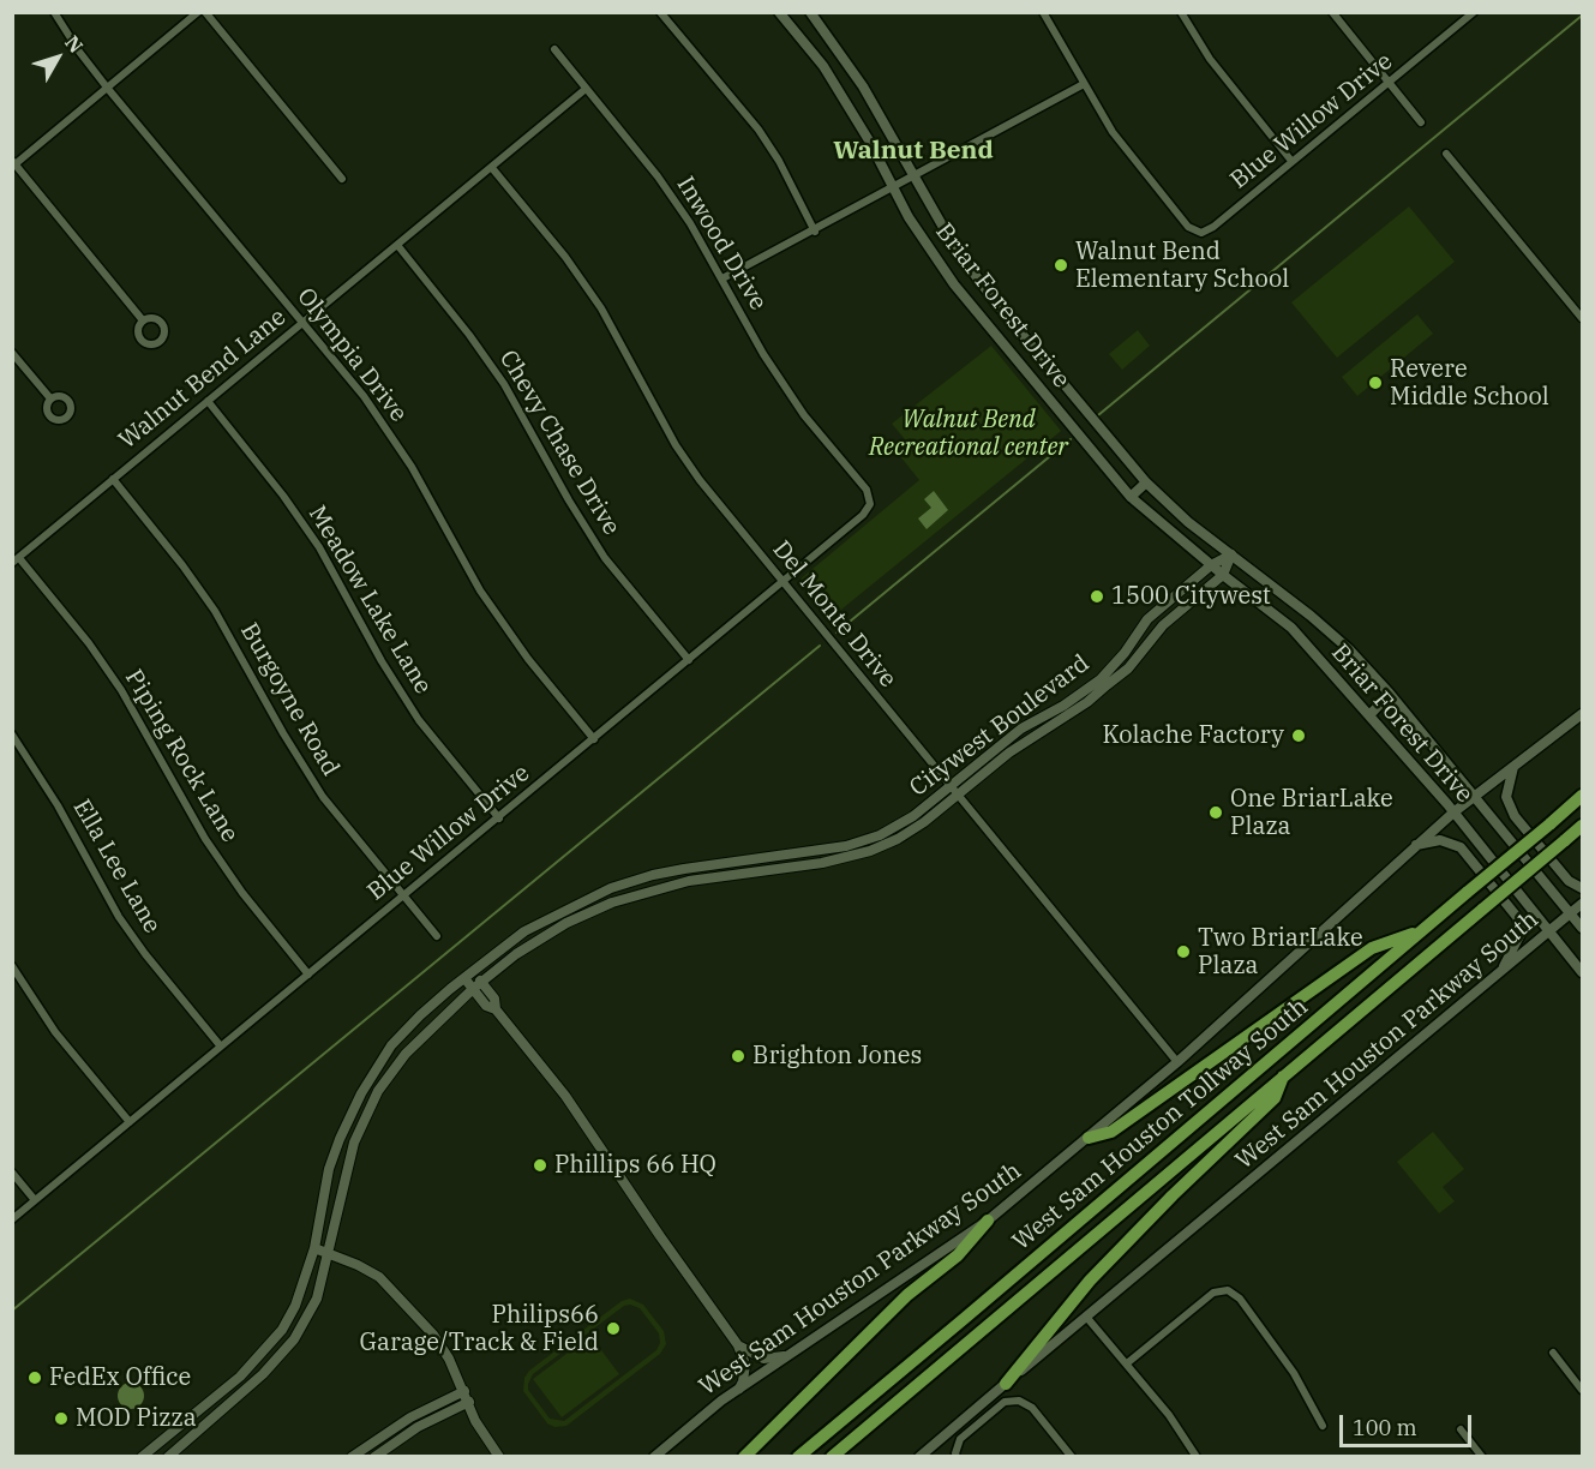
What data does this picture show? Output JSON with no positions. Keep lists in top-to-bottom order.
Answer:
{
  "streets": {
    "highway": ["West Sam Houston Tollway South"],
    "main road": ["Briar Forest Drive", "West Sam Houston Parkway South"],
    "street": [
      "Blue Willow Drive",
      "Inwood Drive",
      "Olympia Drive",
      "Walnut Bend Lane",
      "Chevy Chase Drive",
      "Meadow Lake Lane",
      "Del Monte Drive",
      "Burgoyne Road",
      "Citywest Boulevard",
      "Piping Rock Lane",
      "Ella Lee Lane"
    ]
  },
  "crossings": [
    ["Blue Willow Drive", "Inwood Drive"],
    ["Blue Willow Drive", "Olympia Drive"],
    ["Blue Willow Drive", "Chevy Chase Drive"],
    ["Blue Willow Drive", "Meadow Lake Lane"],
    ["Blue Willow Drive", "Del Monte Drive"],
    ["Blue Willow Drive", "Burgoyne Road"],
    ["Blue Willow Drive", "Piping Rock Lane"],
    ["Blue Willow Drive", "Ella Lee Lane"],
    ["Inwood Drive", "Walnut Bend Lane"],
    ["Briar Forest Drive", "Citywest Boulevard"],
    ["Briar Forest Drive", "West Sam Houston Parkway South"],
    ["Olympia Drive", "Walnut Bend Lane"],
    ["Walnut Bend Lane", "Chevy Chase Drive"],
    ["Walnut Bend Lane", "Meadow Lake Lane"],
    ["Walnut Bend Lane", "Del Monte Drive"],
    ["Walnut Bend Lane", "Burgoyne Road"],
    ["Walnut Bend Lane", "Piping Rock Lane"],
    ["Del Monte Drive", "Citywest Boulevard"],
    ["Del Monte Drive", "West Sam Houston Parkway South"]
  ],
  "districts": ["Walnut Bend"],
  "parks": ["Walnut Bend Recreational center"],
  "places": [
    "Walnut Bend Elementary School",
    "Revere Middle School",
    "1500 Citywest",
    "Kolache Factory",
    "One BriarLake Plaza",
    "Two BriarLake Plaza",
    "Brighton Jones",
    "Phillips 66 HQ",
    "Philips66 Garage/Track & Field",
    "FedEx Office",
    "MOD Pizza"
  ],
  "scale_bar": "100 m",
  "north": "top right"
}
